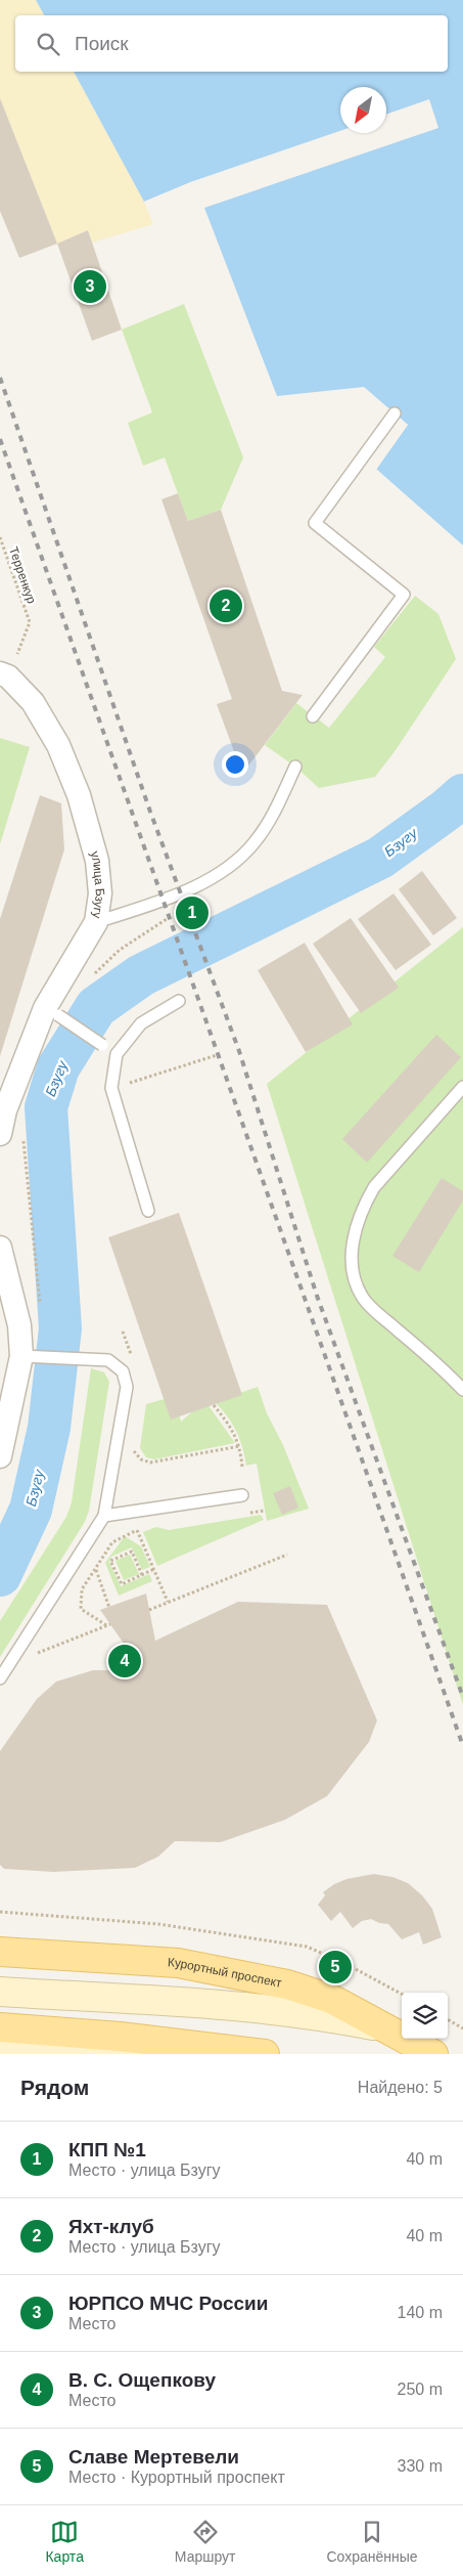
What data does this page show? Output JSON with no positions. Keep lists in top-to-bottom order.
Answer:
{
  "streets": {
    "main road": ["Курортный проспект"],
    "street": ["улица Бзугу"],
    "path": ["Терренкур"]
  },
  "crossings": [
    ["Терренкур", "улица Бзугу"]
  ],
  "water": ["Бзугу"],
  "north": "bottom left",
  "page": {
    "search": "Поиск",
    "pins": [
      "3",
      "2",
      "1",
      "4",
      "5"
    ],
    "heading": ["Рядом", "Найдено: 5"],
    "list": [
      {
        "mark": "1",
        "name": "КПП №1",
        "note": "Место · улица Бзугу",
        "value": "40 m"
      },
      {
        "mark": "2",
        "name": "Яхт-клуб",
        "note": "Место · улица Бзугу",
        "value": "40 m"
      },
      {
        "mark": "3",
        "name": "ЮРПСО МЧС России",
        "note": "Место",
        "value": "140 m"
      },
      {
        "mark": "4",
        "name": "В. С. Ощепкову",
        "note": "Место",
        "value": "250 m"
      },
      {
        "mark": "5",
        "name": "Славе Мертевели",
        "note": "Место · Курортный проспект",
        "value": "330 m"
      }
    ],
    "nav": ["Карта", "Маршрут", "Сохранённые"]
  }
}
